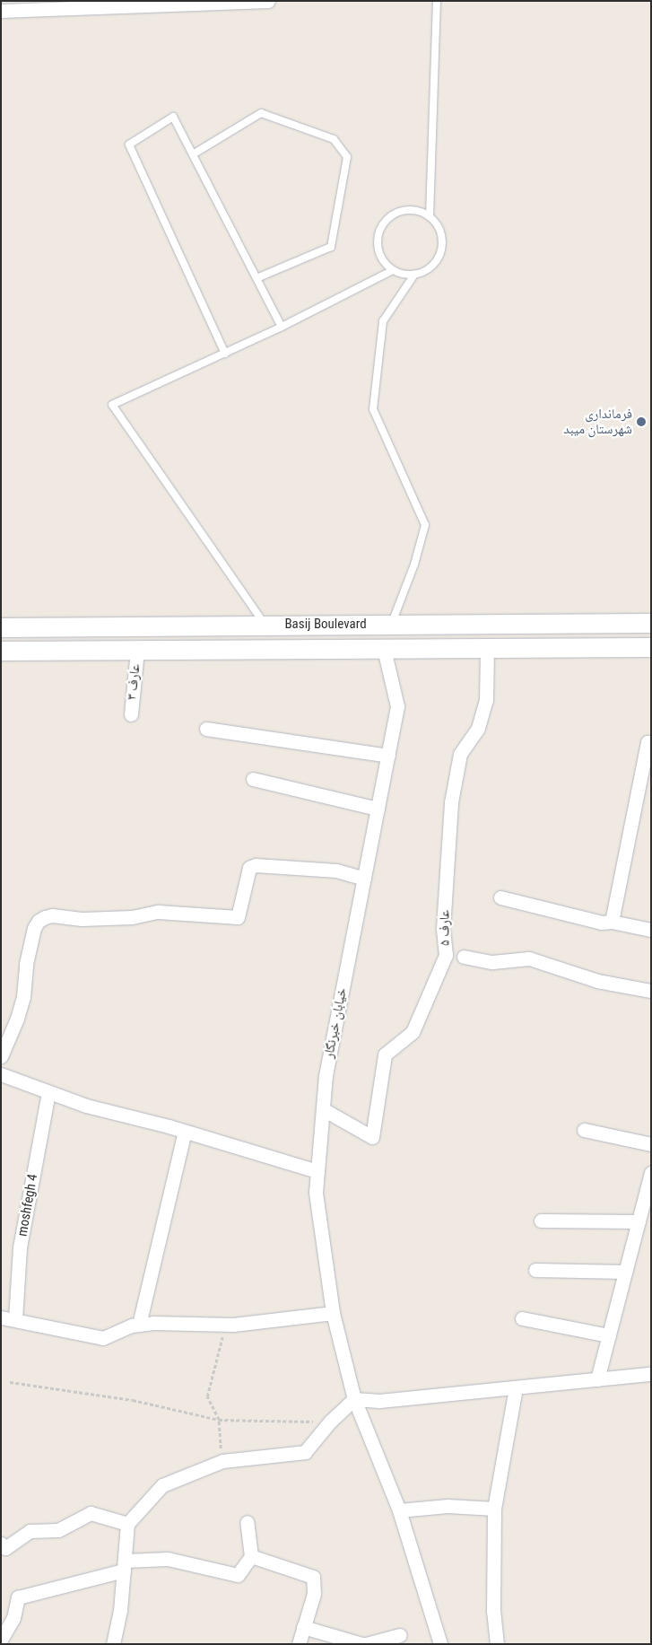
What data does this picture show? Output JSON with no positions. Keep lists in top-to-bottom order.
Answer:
{
  "streets": {
    "main road": ["Basij Boulevard"],
    "street": [
      "عارف ۳",
      "عارف ۵",
      "خیابان خبرنگار",
      "moshfegh 4"
    ]
  },
  "crossings": [
    ["Basij Boulevard", "عارف ۳"],
    ["Basij Boulevard", "عارف ۵"],
    ["Basij Boulevard", "خیابان خبرنگار"],
    ["عارف ۵", "خیابان خبرنگار"]
  ],
  "places": ["فرمانداری شهرستان میبد"]
}
